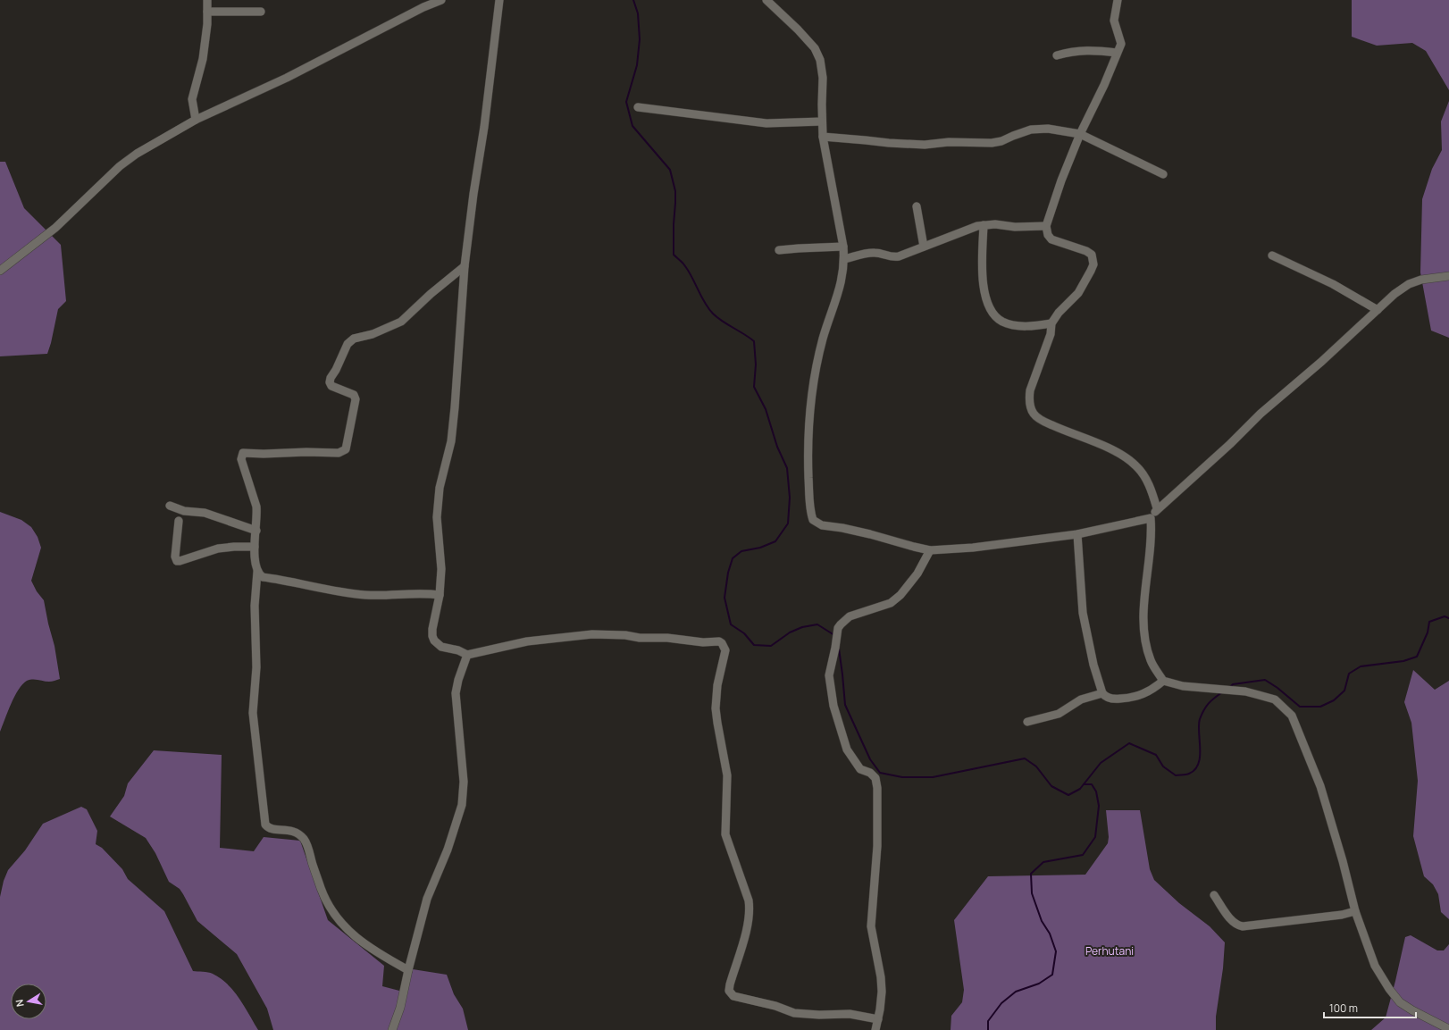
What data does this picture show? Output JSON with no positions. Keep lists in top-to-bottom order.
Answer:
{
  "parks": ["Perhutani"],
  "scale_bar": "100 m",
  "north": "left"
}
